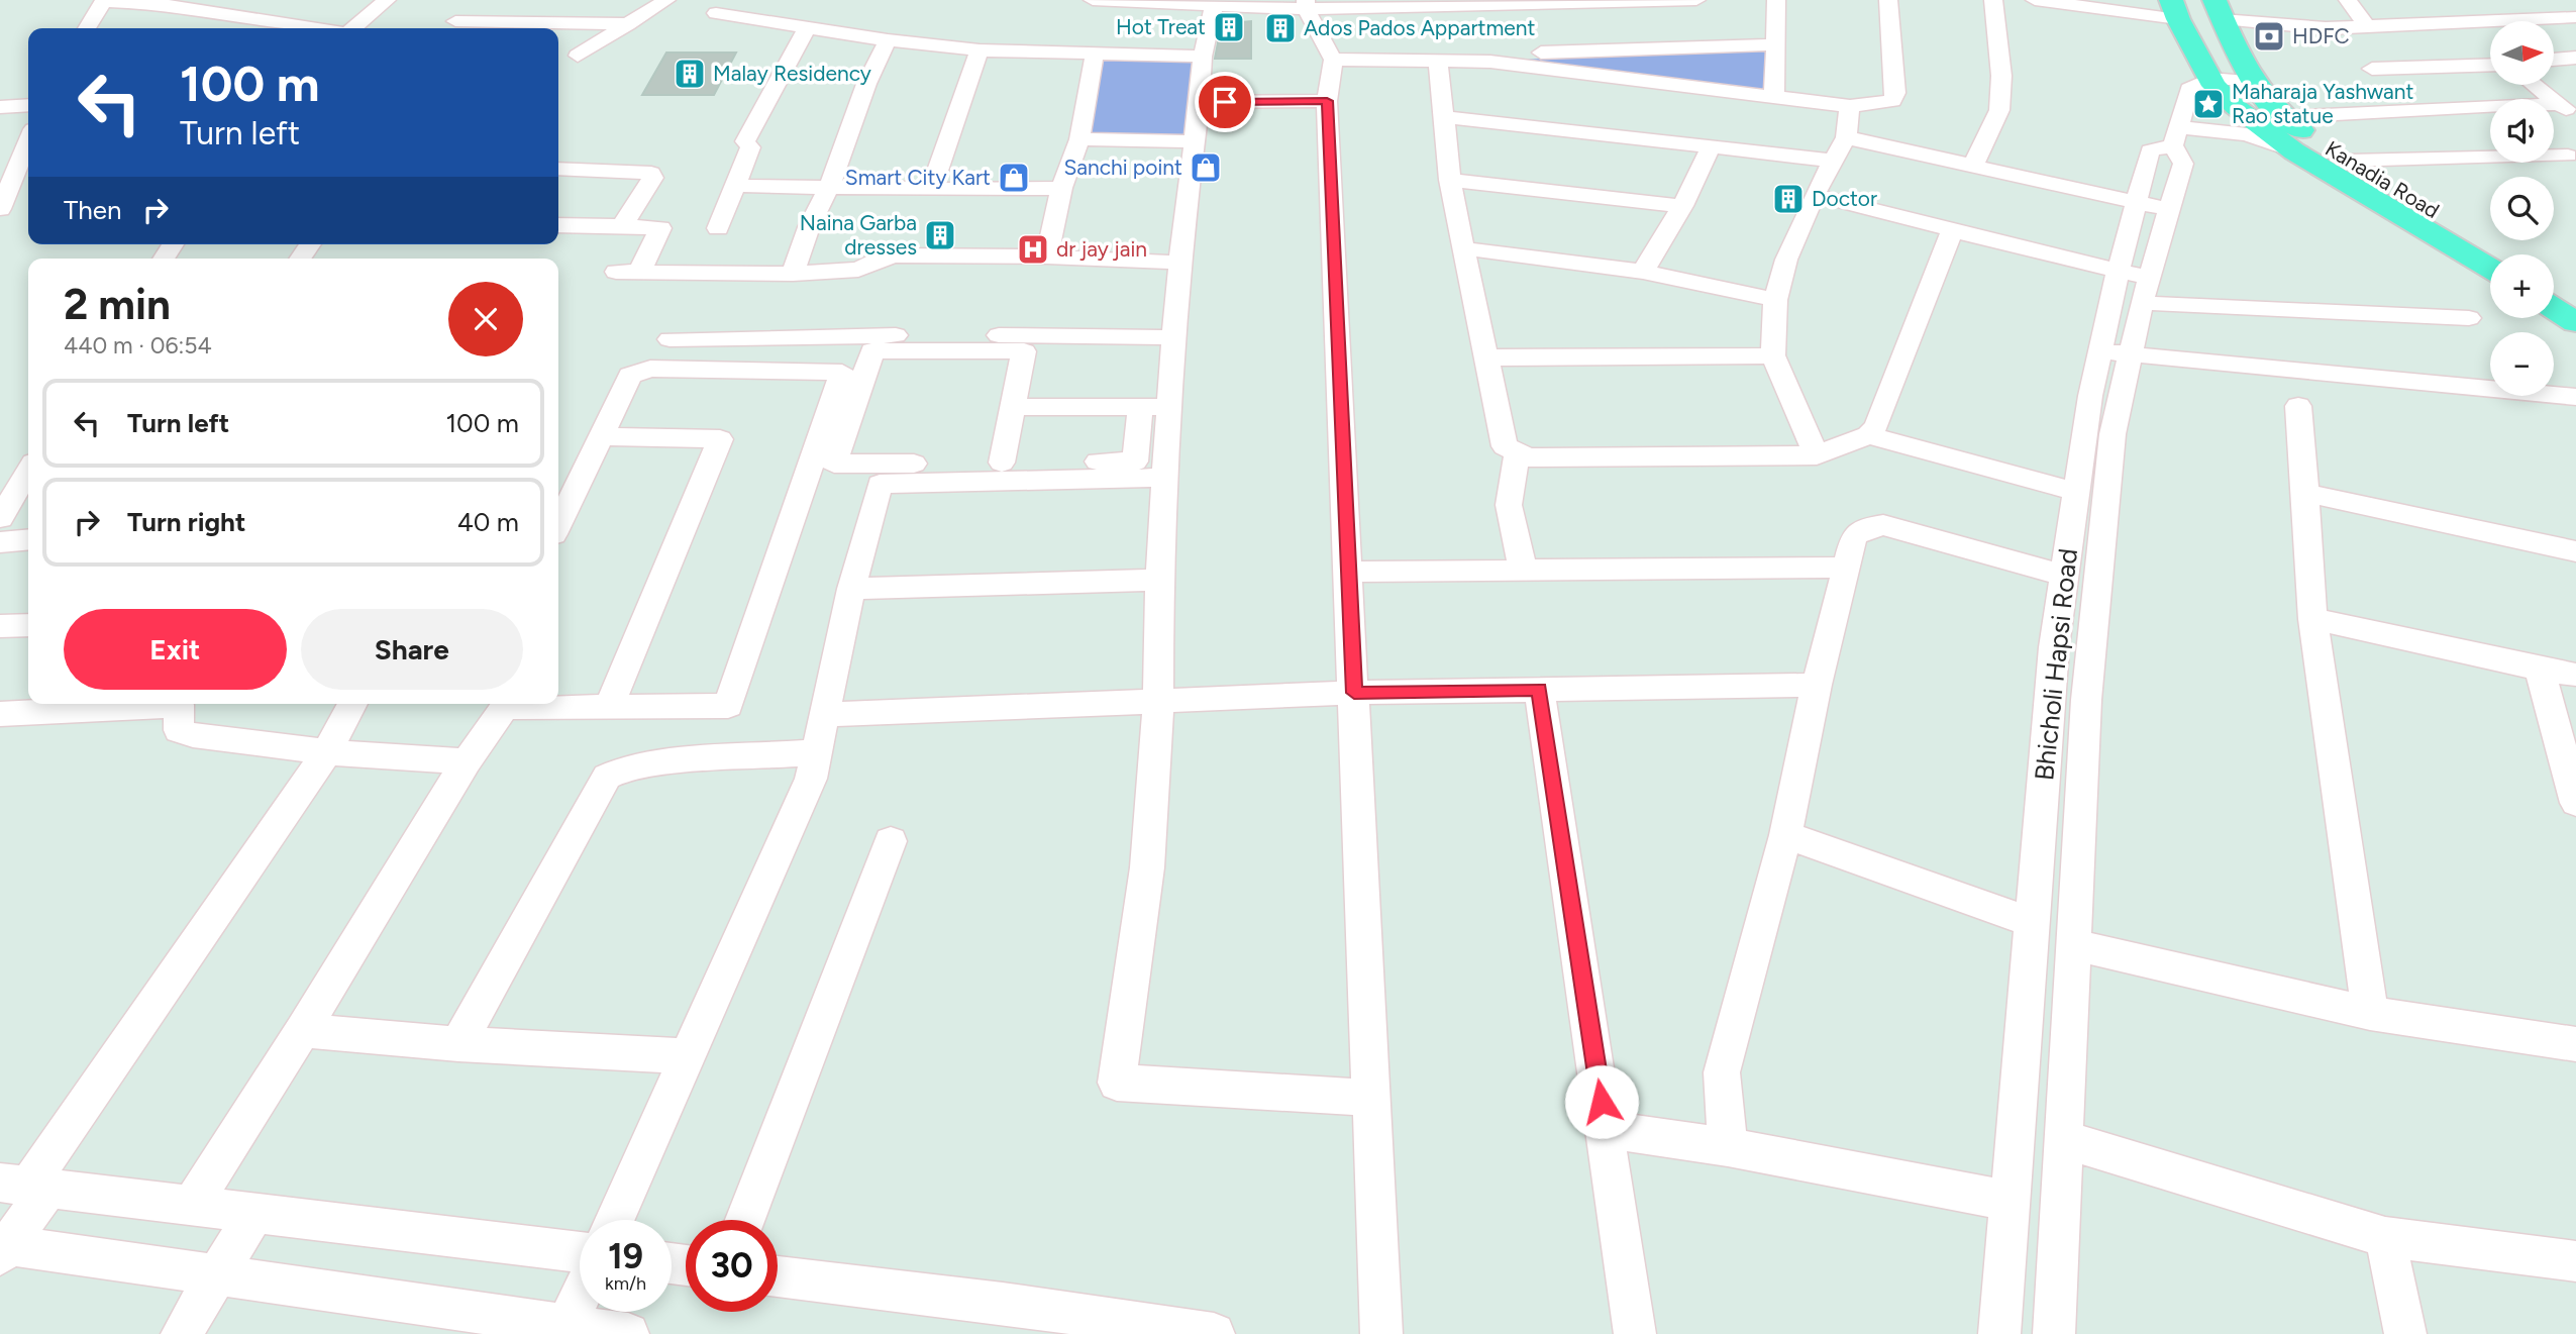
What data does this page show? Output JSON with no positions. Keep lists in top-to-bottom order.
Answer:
{
  "streets": {
    "main road": ["Kanadia Road"],
    "street": ["Bhicholi Hapsi Road"]
  },
  "places": {
    "building": [
      "Hot Treat",
      "Ados Pados Appartment",
      "Malay Residency",
      "Doctor",
      "Naina Garba dresses"
    ],
    "bank": ["HDFC"],
    "place": ["Maharaja Yashwant Rao statue"],
    "shop": ["Sanchi point", "Smart City Kart"],
    "hospital": ["dr jay jain"]
  },
  "north": "right",
  "page": {
    "map_buttons": ["+", "−"],
    "turn": ["100 m", "Turn left"],
    "then": "Then",
    "heading": ["2 min", "440 m · 06:54"],
    "list": [
      {
        "name": "Turn left",
        "value": "100 m"
      },
      {
        "name": "Turn right",
        "value": "40 m"
      }
    ],
    "buttons": ["Exit", "Share"],
    "speed": "19 km/h",
    "limit": "30"
  }
}
